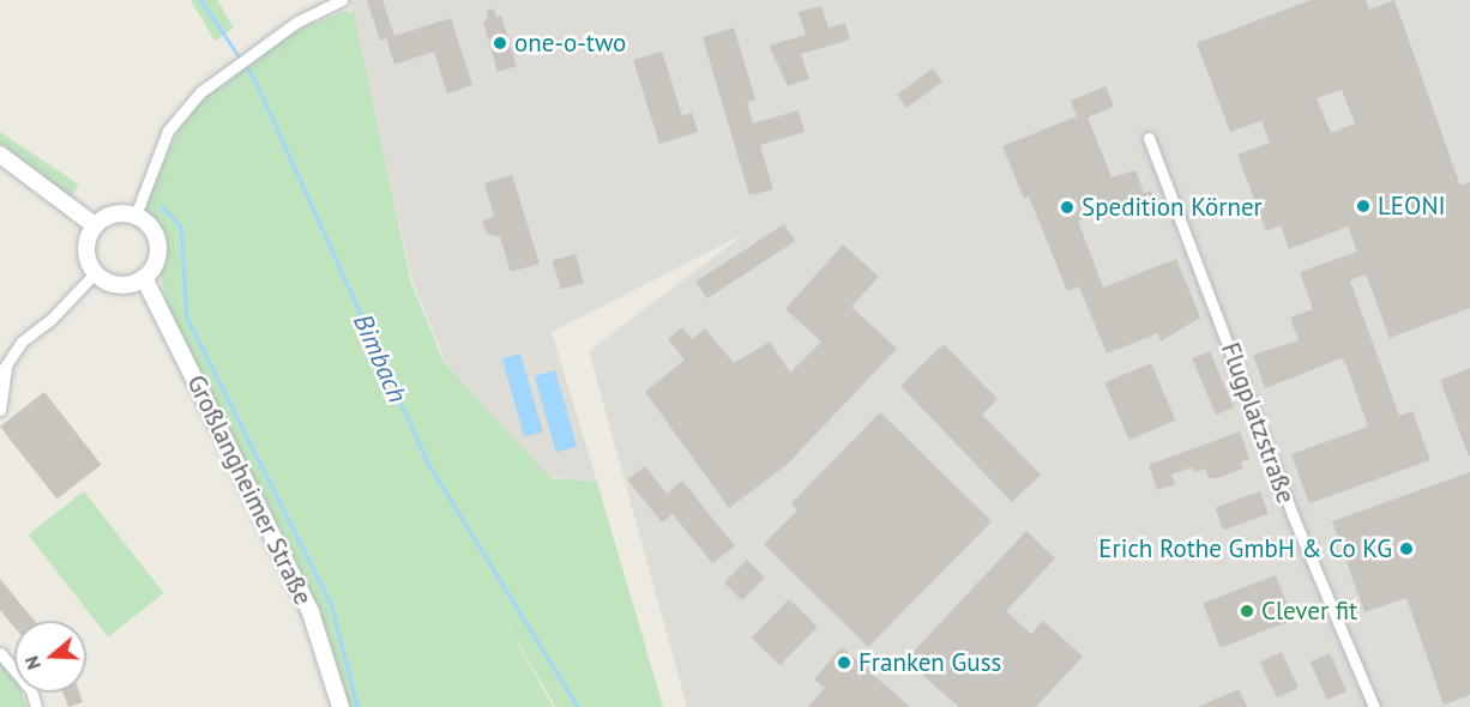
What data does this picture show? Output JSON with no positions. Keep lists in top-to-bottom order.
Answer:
{
  "streets": {
    "main road": ["Großlangheimer Straße"],
    "street": ["Flugplatzstraße"]
  },
  "water": ["Bimbach"],
  "places": [
    "one-o-two",
    "LEONI",
    "Spedition Körner",
    "Erich Rothe GmbH & Co KG",
    "Clever fit",
    "Franken Guss"
  ],
  "north": "left"
}
